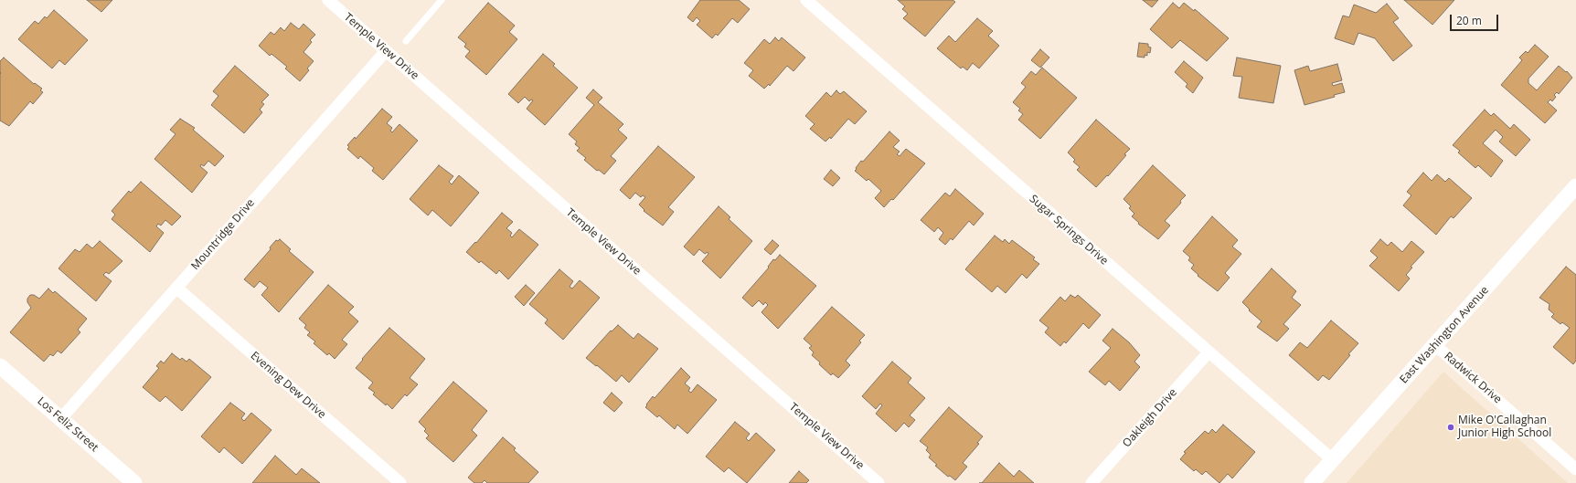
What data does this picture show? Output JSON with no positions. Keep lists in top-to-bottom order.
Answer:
{
  "streets": {
    "street": [
      "Temple View Drive",
      "Sugar Springs Drive",
      "Mountridge Drive",
      "East Washington Avenue",
      "Radwick Drive",
      "Evening Dew Drive",
      "Oakleigh Drive",
      "Los Feliz Street"
    ]
  },
  "crossings": [
    ["Temple View Drive", "Mountridge Drive"],
    ["Sugar Springs Drive", "East Washington Avenue"],
    ["Sugar Springs Drive", "Oakleigh Drive"],
    ["Mountridge Drive", "Evening Dew Drive"],
    ["Mountridge Drive", "Los Feliz Street"],
    ["East Washington Avenue", "Radwick Drive"]
  ],
  "places": ["Mike O'Callaghan Junior High School"],
  "scale_bar": "20 m"
}
